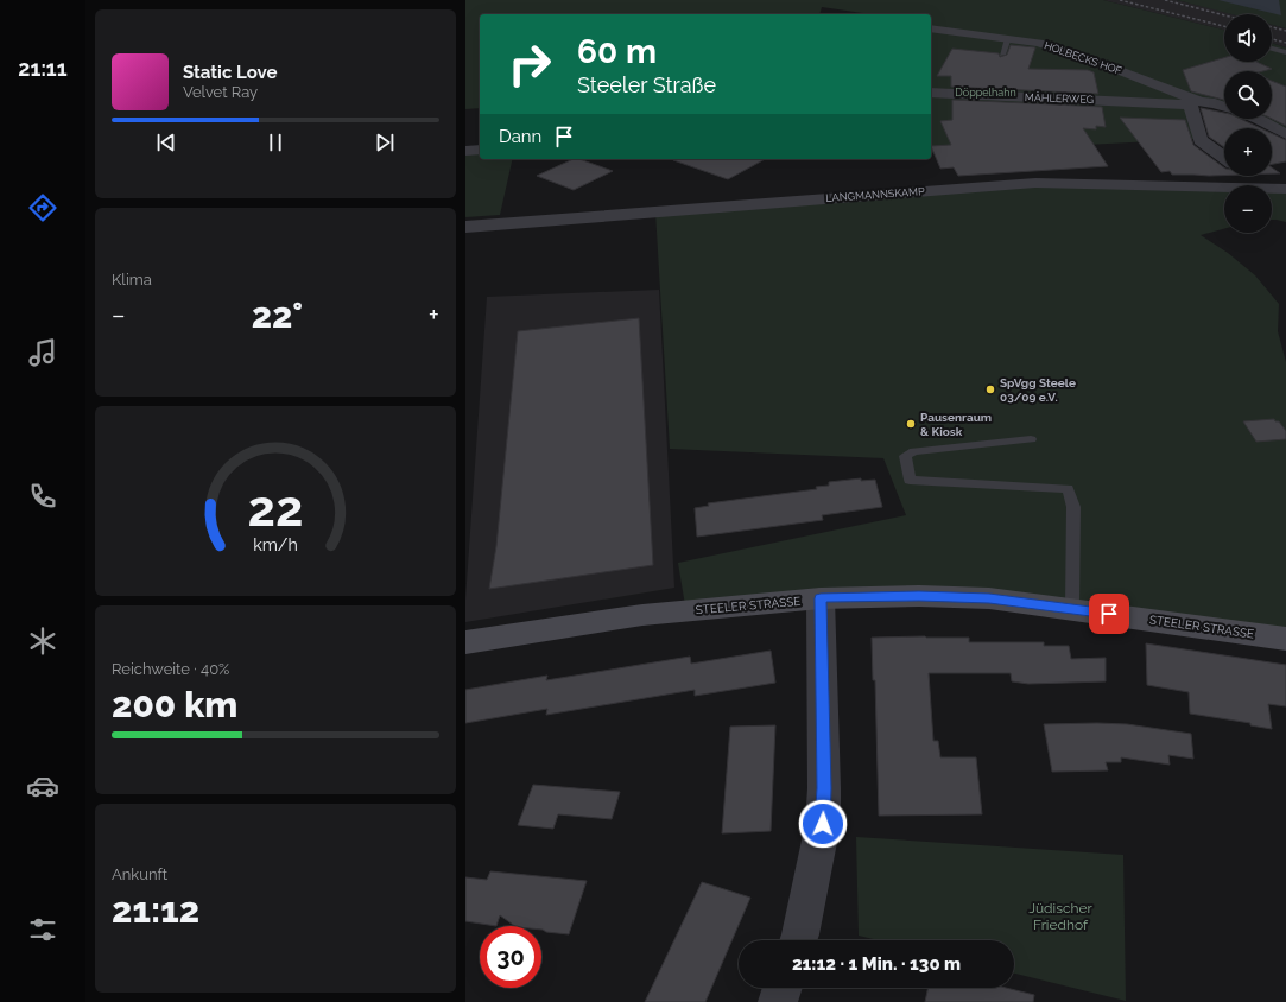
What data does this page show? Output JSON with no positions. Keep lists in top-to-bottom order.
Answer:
{
  "streets": {
    "main road": ["STEELER STRASSE"],
    "street": ["HOLBECKS HOF", "MÄHLERWEG", "LANGMANNSKAMP"]
  },
  "crossings": [
    ["HOLBECKS HOF", "MÄHLERWEG"]
  ],
  "parks": ["Döppelhahn", "Jüdischer Friedhof"],
  "places": ["SpVgg Steele 03/09 e.V.", "Pausenraum & Kiosk"],
  "page": {
    "tabs": "21:11",
    "map_buttons": ["+", "−"],
    "turn": ["60 m", "Steeler Straße"],
    "song": ["Static Love", "Velvet Ray"],
    "then": "Dann",
    "tile": [
      "Klima",
      ["Reichweite · 40%", "200 km"],
      ["Ankunft", "21:12"]
    ],
    "heat": ["−", "22°", "+"],
    "limit": "30",
    "trip": "21:12 · 1 Min. · 130 m",
    "gauge": ["22", "km/h"]
  }
}
